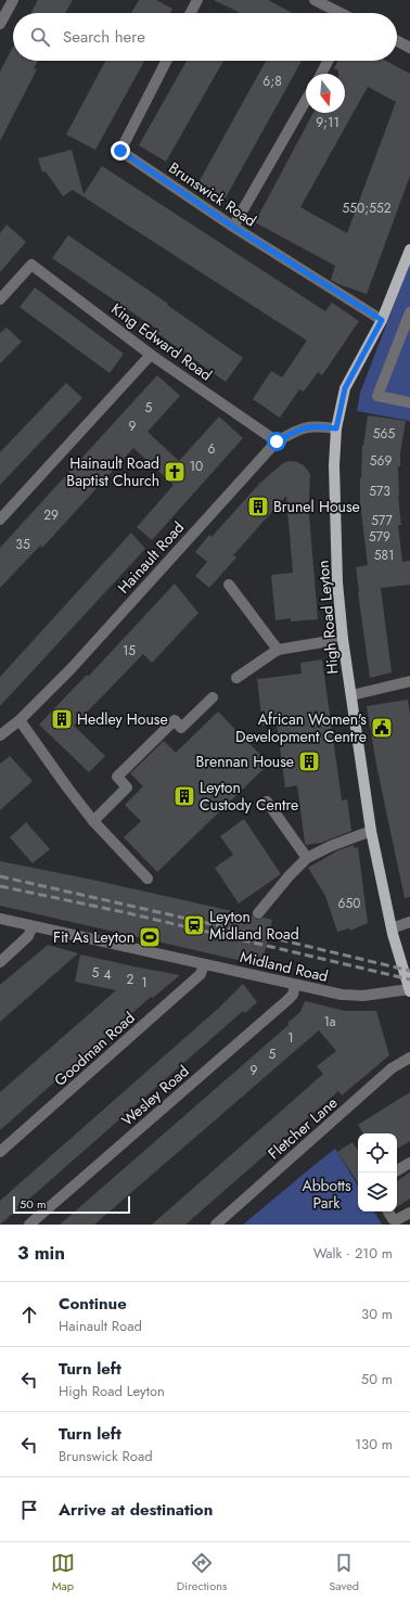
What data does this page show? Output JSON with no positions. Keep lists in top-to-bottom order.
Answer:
{
  "streets": {
    "main road": ["High Road Leyton"],
    "street": [
      "Brunswick Road",
      "King Edward Road",
      "Hainault Road",
      "Midland Road",
      "Goodman Road",
      "Wesley Road",
      "Fletcher Lane"
    ]
  },
  "crossings": [
    ["Brunswick Road", "High Road Leyton"],
    ["King Edward Road", "Hainault Road"],
    ["Hainault Road", "High Road Leyton"],
    ["High Road Leyton", "Midland Road"],
    ["Midland Road", "Goodman Road"],
    ["Midland Road", "Wesley Road"]
  ],
  "parks": ["Abbotts Park"],
  "places": {
    "church": ["Hainault Road Baptist Church"],
    "building": [
      "Brunel House",
      "Hedley House",
      "Brennan House",
      "Leyton Custody Centre"
    ],
    "public building": ["African Women's Development Centre"],
    "station": ["Leyton Midland Road"],
    "sports": ["Fit As Leyton"]
  },
  "house_numbers": [
    "6;8",
    "9;11",
    "550;552",
    "5",
    "9",
    "565",
    "6",
    "569",
    "10",
    "573",
    "29",
    "577",
    "579",
    "35",
    "581",
    "15",
    "650",
    "5",
    "4",
    "2",
    "1",
    "1a",
    "1",
    "5",
    "9"
  ],
  "scale_bar": "50 m",
  "north": "bottom",
  "page": {
    "search": "Search here",
    "scale": "50 m",
    "heading": ["3 min", "Walk · 210 m"],
    "list": [
      ["Continue", "Hainault Road", "30 m"],
      ["Turn left", "High Road Leyton", "50 m"],
      ["Turn left", "Brunswick Road", "130 m"],
      "Arrive at destination"
    ],
    "nav": ["Map", "Directions", "Saved"]
  }
}
